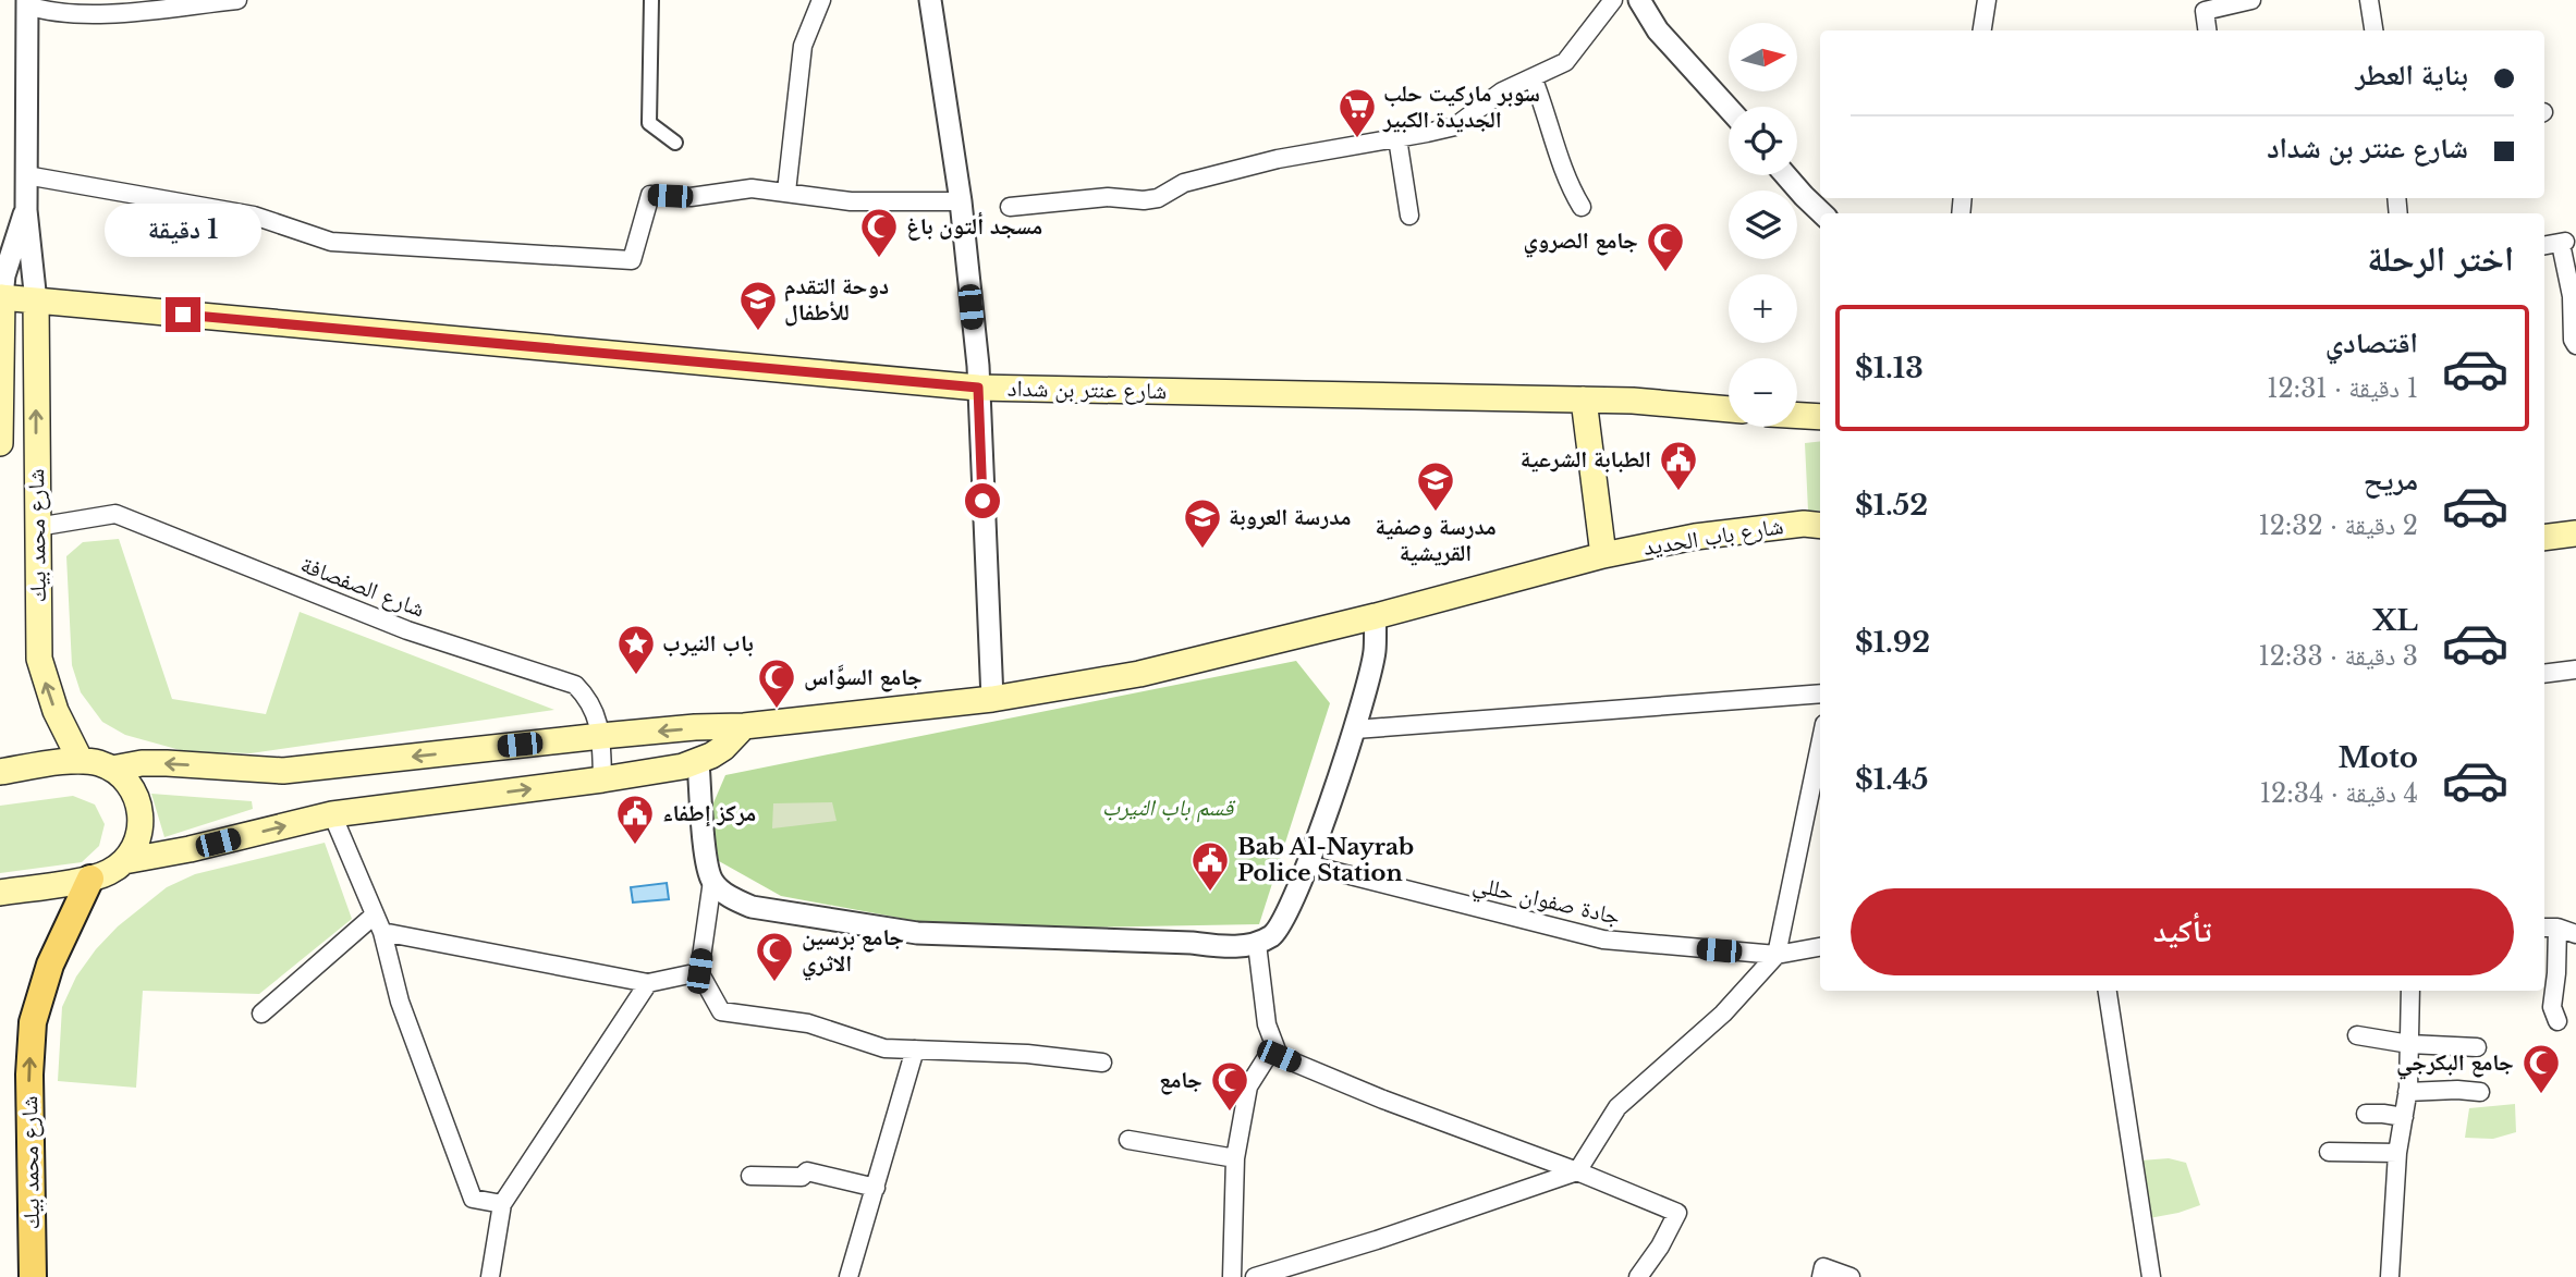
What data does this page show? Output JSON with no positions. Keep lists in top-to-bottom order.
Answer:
{
  "streets": {
    "main road": ["شارع عنتر بن شداد", "شارع محمد بيك", "شارع باب الحديد"],
    "street": ["شارع الصفصافة", "جادة صفوان حللي"]
  },
  "crossings": [
    ["شارع عنتر بن شداد", "شارع محمد بيك"],
    ["شارع محمد بيك", "شارع باب الحديد"],
    ["شارع محمد بيك", "شارع الصفصافة"],
    ["شارع باب الحديد", "شارع الصفصافة"]
  ],
  "one_way": ["شارع محمد بيك"],
  "parks": ["قسم باب النيرب"],
  "places": {
    "supermarket": ["سوبر ماركيت حلب الجديدة الكبير"],
    "mosque": [
      "مسجد ألتون باغ",
      "جامع الصروي",
      "جامع السوَّاس",
      "جامع برسين الاثري",
      "جامع البكرجي",
      "جامع"
    ],
    "school or university": ["دوحة التقدم للأطفال", "مدرسة وصفية القريشية", "مدرسة العروبة"],
    "public building": ["الطبابة الشرعية", "مركز إطفاء", "Bab Al-Nayrab Police Station"],
    "place": ["باب النيرب"]
  },
  "north": "right",
  "page": {
    "map_buttons": ["+", "−"],
    "banner": ["بناية العطر", "شارع عنتر بن شداد"],
    "bubble": "1 دقيقة",
    "heading": "اختر الرحلة",
    "list": [
      {
        "name": "اقتصادي",
        "note": "1 دقيقة · 12:31",
        "value": "$1.13"
      },
      {
        "name": "مريح",
        "note": "2 دقيقة · 12:32",
        "value": "$1.52"
      },
      {
        "name": "XL",
        "note": "3 دقيقة · 12:33",
        "value": "$1.92"
      },
      {
        "name": "Moto",
        "note": "4 دقيقة · 12:34",
        "value": "$1.45"
      }
    ],
    "buttons": "تأكيد"
  }
}
